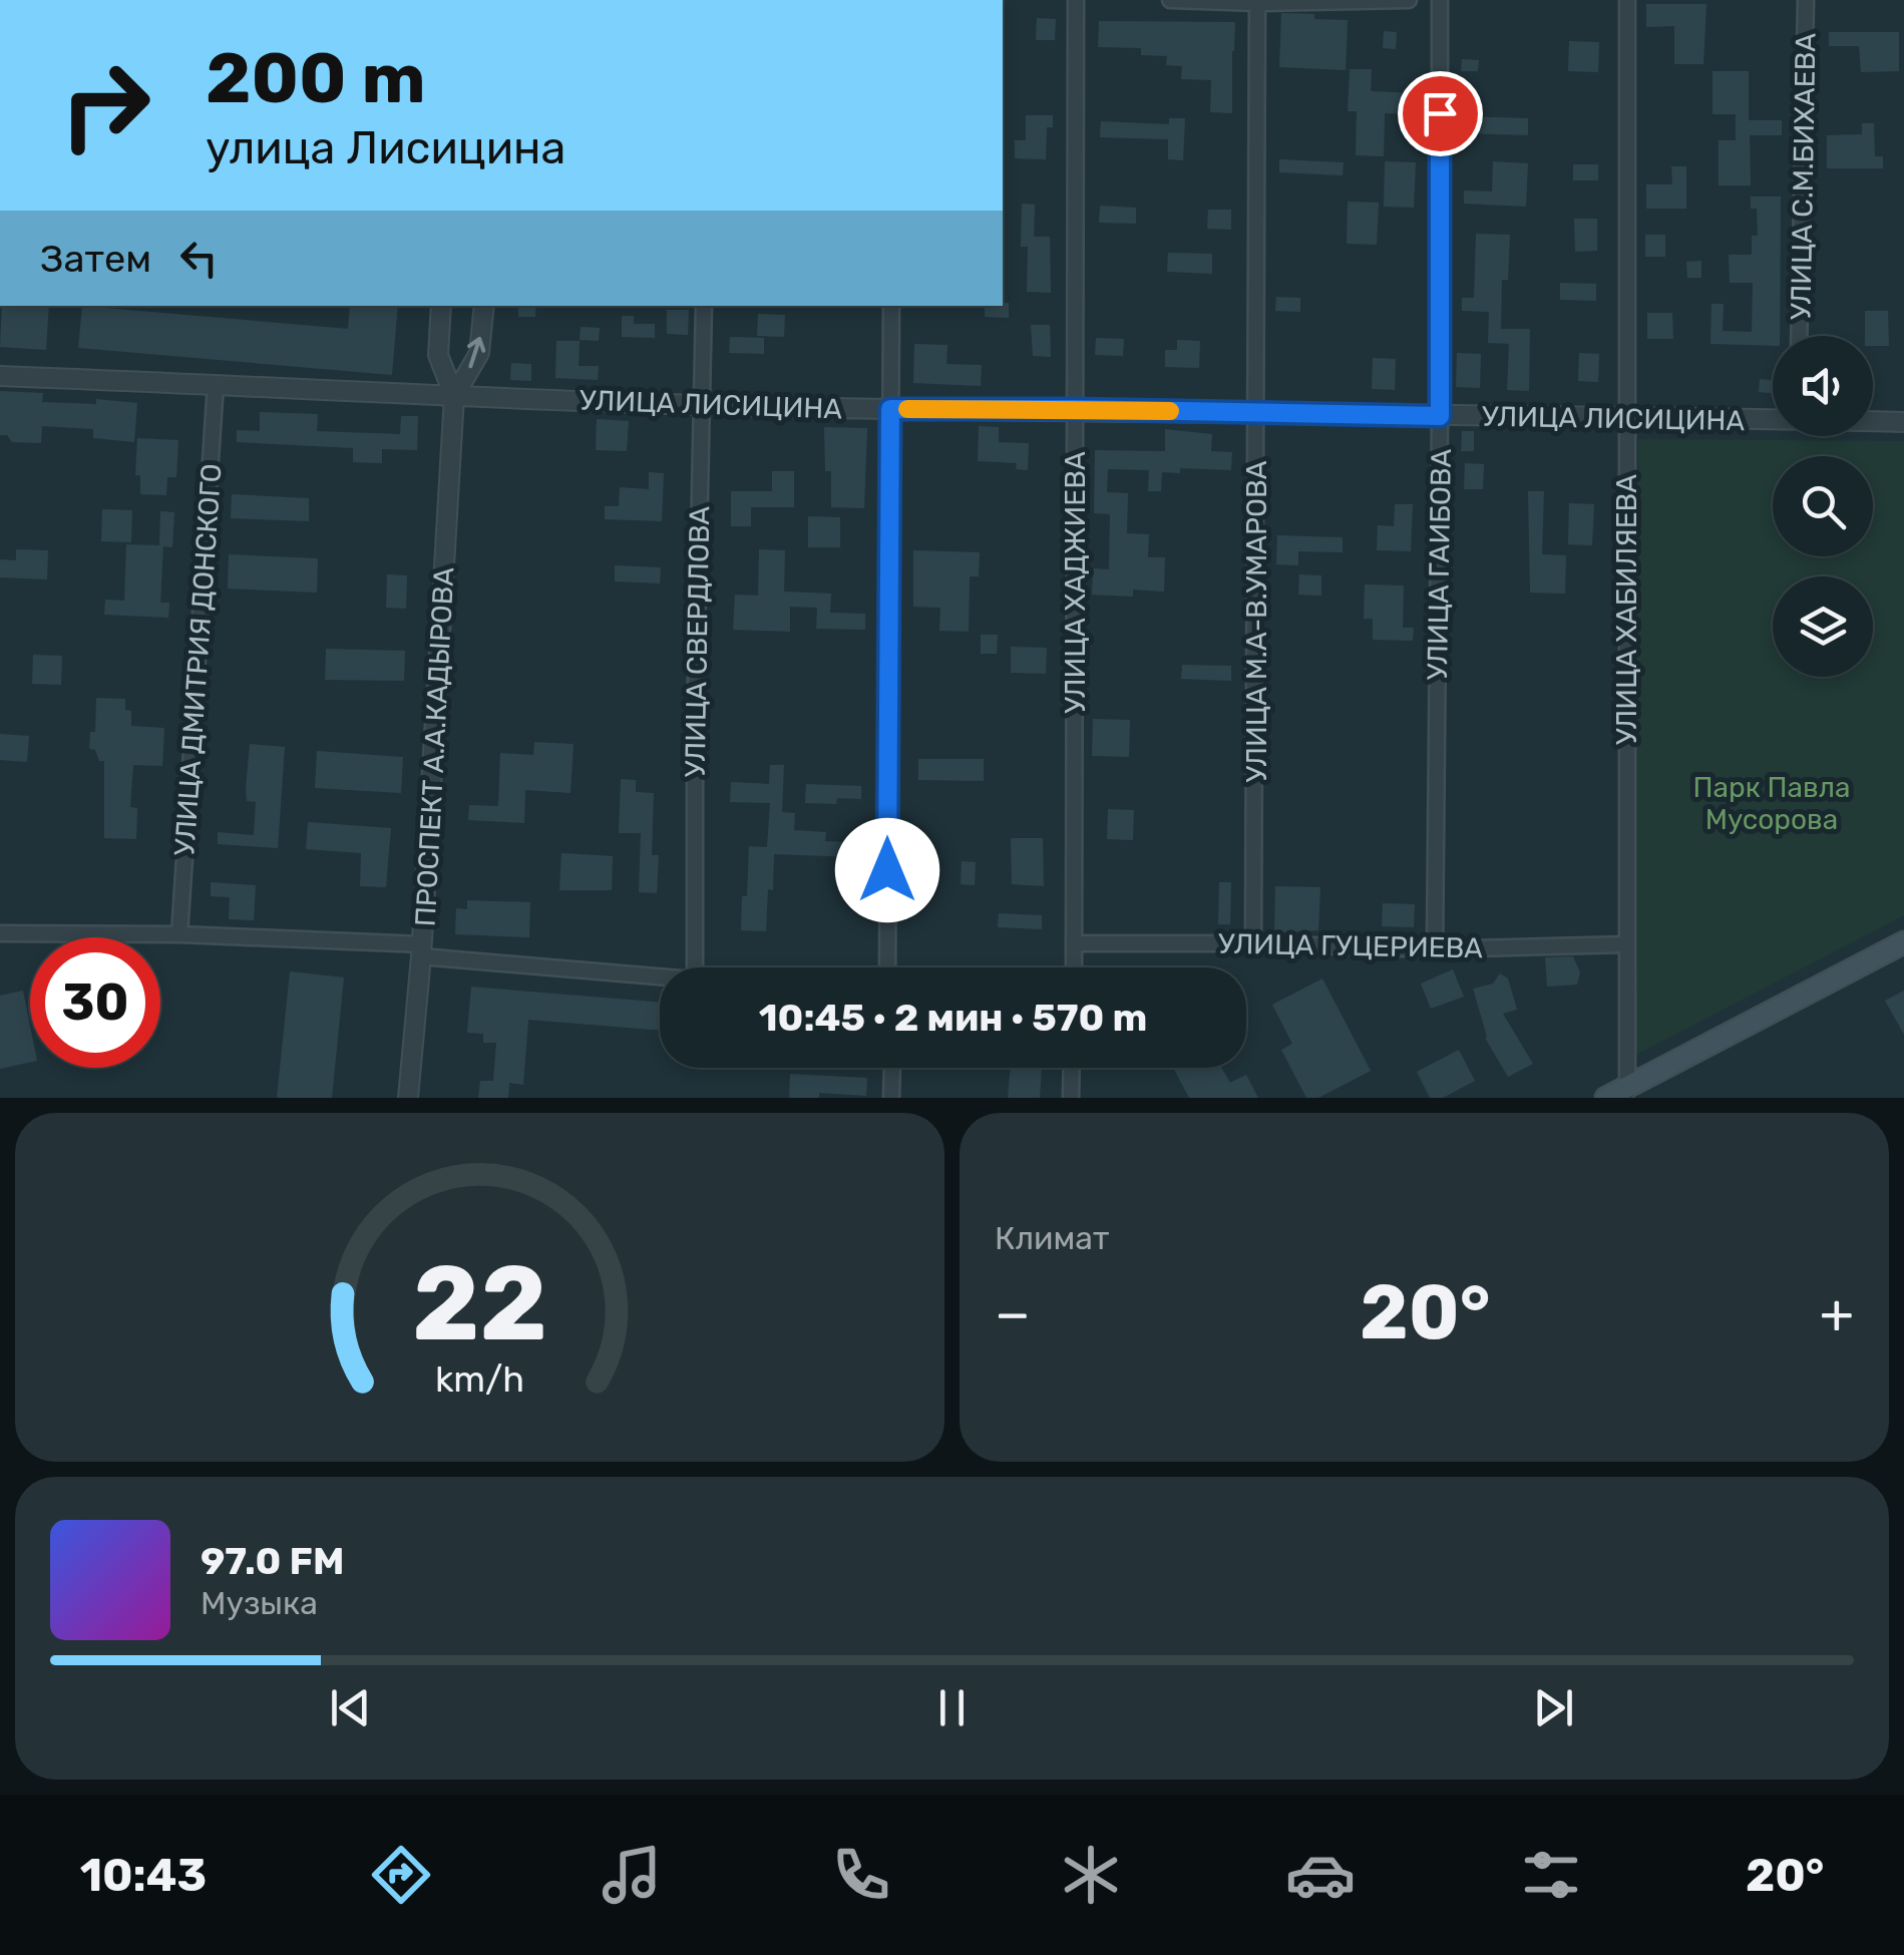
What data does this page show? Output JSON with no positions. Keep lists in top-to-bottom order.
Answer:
{
  "streets": {
    "street": [
      "УЛИЦА С.М.БИХАЕВА",
      "УЛИЦА ЛИСИЦИНА",
      "УЛИЦА ГАИБОВА",
      "УЛИЦА ХАДЖИЕВА",
      "УЛИЦА ХАБИЛЯЕВА",
      "УЛИЦА М.А-В.УМАРОВА",
      "УЛИЦА СВЕРДЛОВА",
      "УЛИЦА ДМИТРИЯ ДОНСКОГО",
      "ПРОСПЕКТ А.А.КАДЫРОВА",
      "УЛИЦА ГУЦЕРИЕВА"
    ]
  },
  "crossings": [
    ["УЛИЦА ЛИСИЦИНА", "УЛИЦА ГАИБОВА"],
    ["УЛИЦА ЛИСИЦИНА", "УЛИЦА ХАДЖИЕВА"],
    ["УЛИЦА ЛИСИЦИНА", "УЛИЦА ХАБИЛЯЕВА"],
    ["УЛИЦА ЛИСИЦИНА", "УЛИЦА М.А-В.УМАРОВА"],
    ["УЛИЦА ЛИСИЦИНА", "УЛИЦА СВЕРДЛОВА"],
    ["УЛИЦА ЛИСИЦИНА", "УЛИЦА ДМИТРИЯ ДОНСКОГО"],
    ["УЛИЦА ЛИСИЦИНА", "ПРОСПЕКТ А.А.КАДЫРОВА"],
    ["УЛИЦА ГАИБОВА", "УЛИЦА ГУЦЕРИЕВА"],
    ["УЛИЦА ХАДЖИЕВА", "УЛИЦА ГУЦЕРИЕВА"],
    ["УЛИЦА ХАБИЛЯЕВА", "УЛИЦА ГУЦЕРИЕВА"],
    ["УЛИЦА М.А-В.УМАРОВА", "УЛИЦА ГУЦЕРИЕВА"]
  ],
  "parks": ["Парк Павла Мусорова"],
  "page": {
    "turn": ["200 m", "улица Лисицина"],
    "then": "Затем",
    "limit": "30",
    "trip": "10:45 · 2 мин · 570 m",
    "tile": "Климат",
    "heat": ["−", "20°", "+"],
    "song": ["97.0 FM", "Музыка"],
    "tabs": ["10:43", "20°"],
    "gauge": ["22", "km/h"]
  }
}
